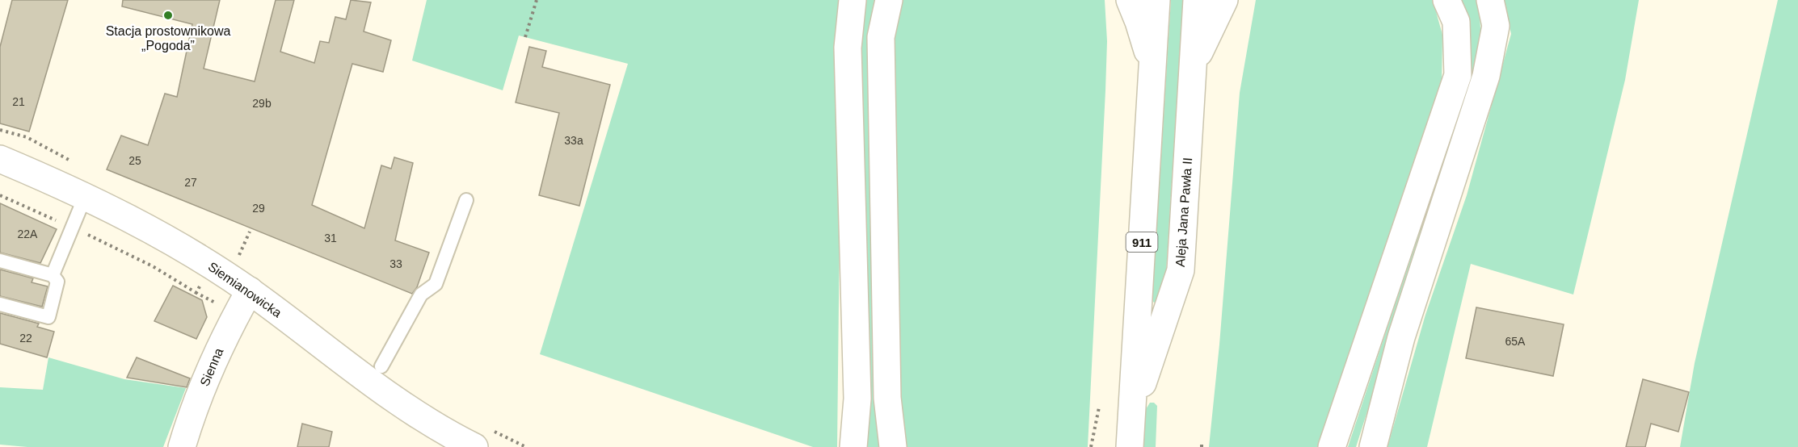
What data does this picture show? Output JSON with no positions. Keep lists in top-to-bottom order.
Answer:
{
  "streets": {
    "main road": [
      "Aleja Jana Pawła II",
      "911",
      "Siemianowicka",
      "Sienna"
    ]
  },
  "crossings": [
    ["Siemianowicka", "Sienna"]
  ],
  "places": ["Stacja prostownikowa „Pogoda”"],
  "house_numbers": [
    "21",
    "29b",
    "33a",
    "25",
    "27",
    "29",
    "22A",
    "31",
    "33",
    "22",
    "65A"
  ]
}
